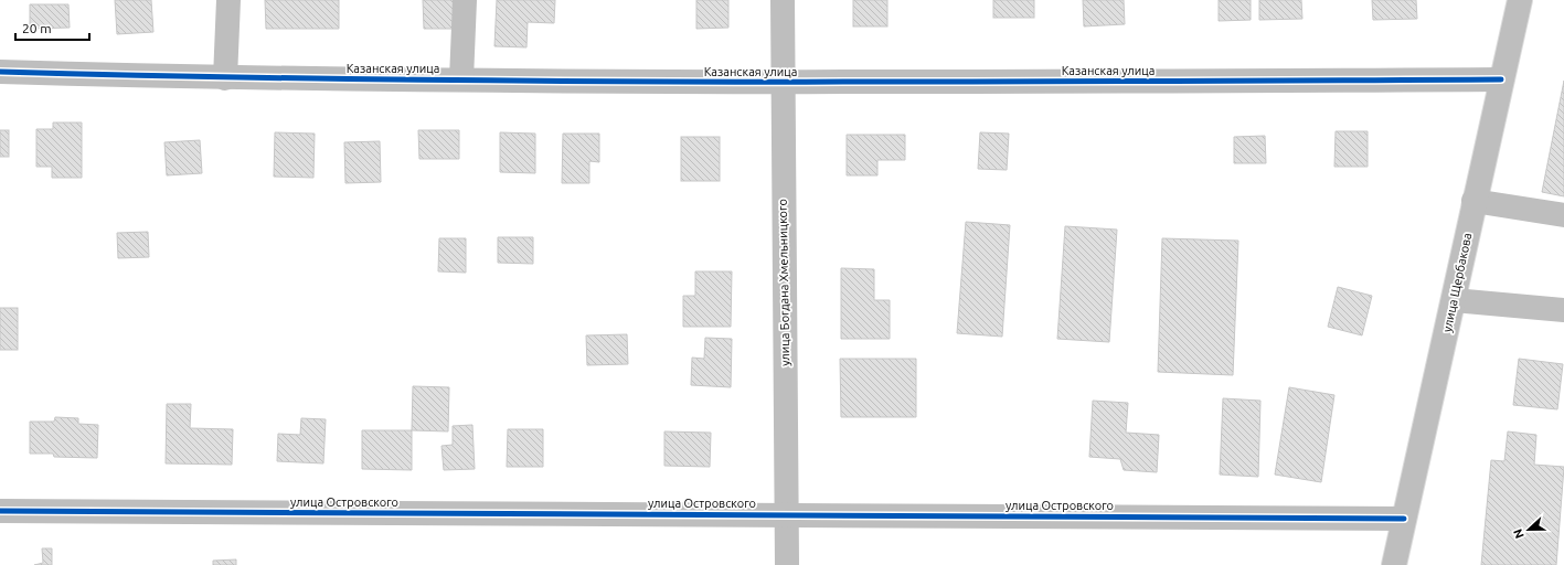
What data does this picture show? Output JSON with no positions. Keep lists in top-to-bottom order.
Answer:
{
  "streets": {
    "street": [
      "Казанская улица",
      "улица Богдана Хмельницкого",
      "улица Щербакова",
      "улица Островского"
    ]
  },
  "crossings": [
    ["Казанская улица", "улица Богдана Хмельницкого"],
    ["Казанская улица", "улица Щербакова"],
    ["улица Богдана Хмельницкого", "улица Островского"],
    ["улица Щербакова", "улица Островского"]
  ],
  "scale_bar": "20 m",
  "north": "left"
}
